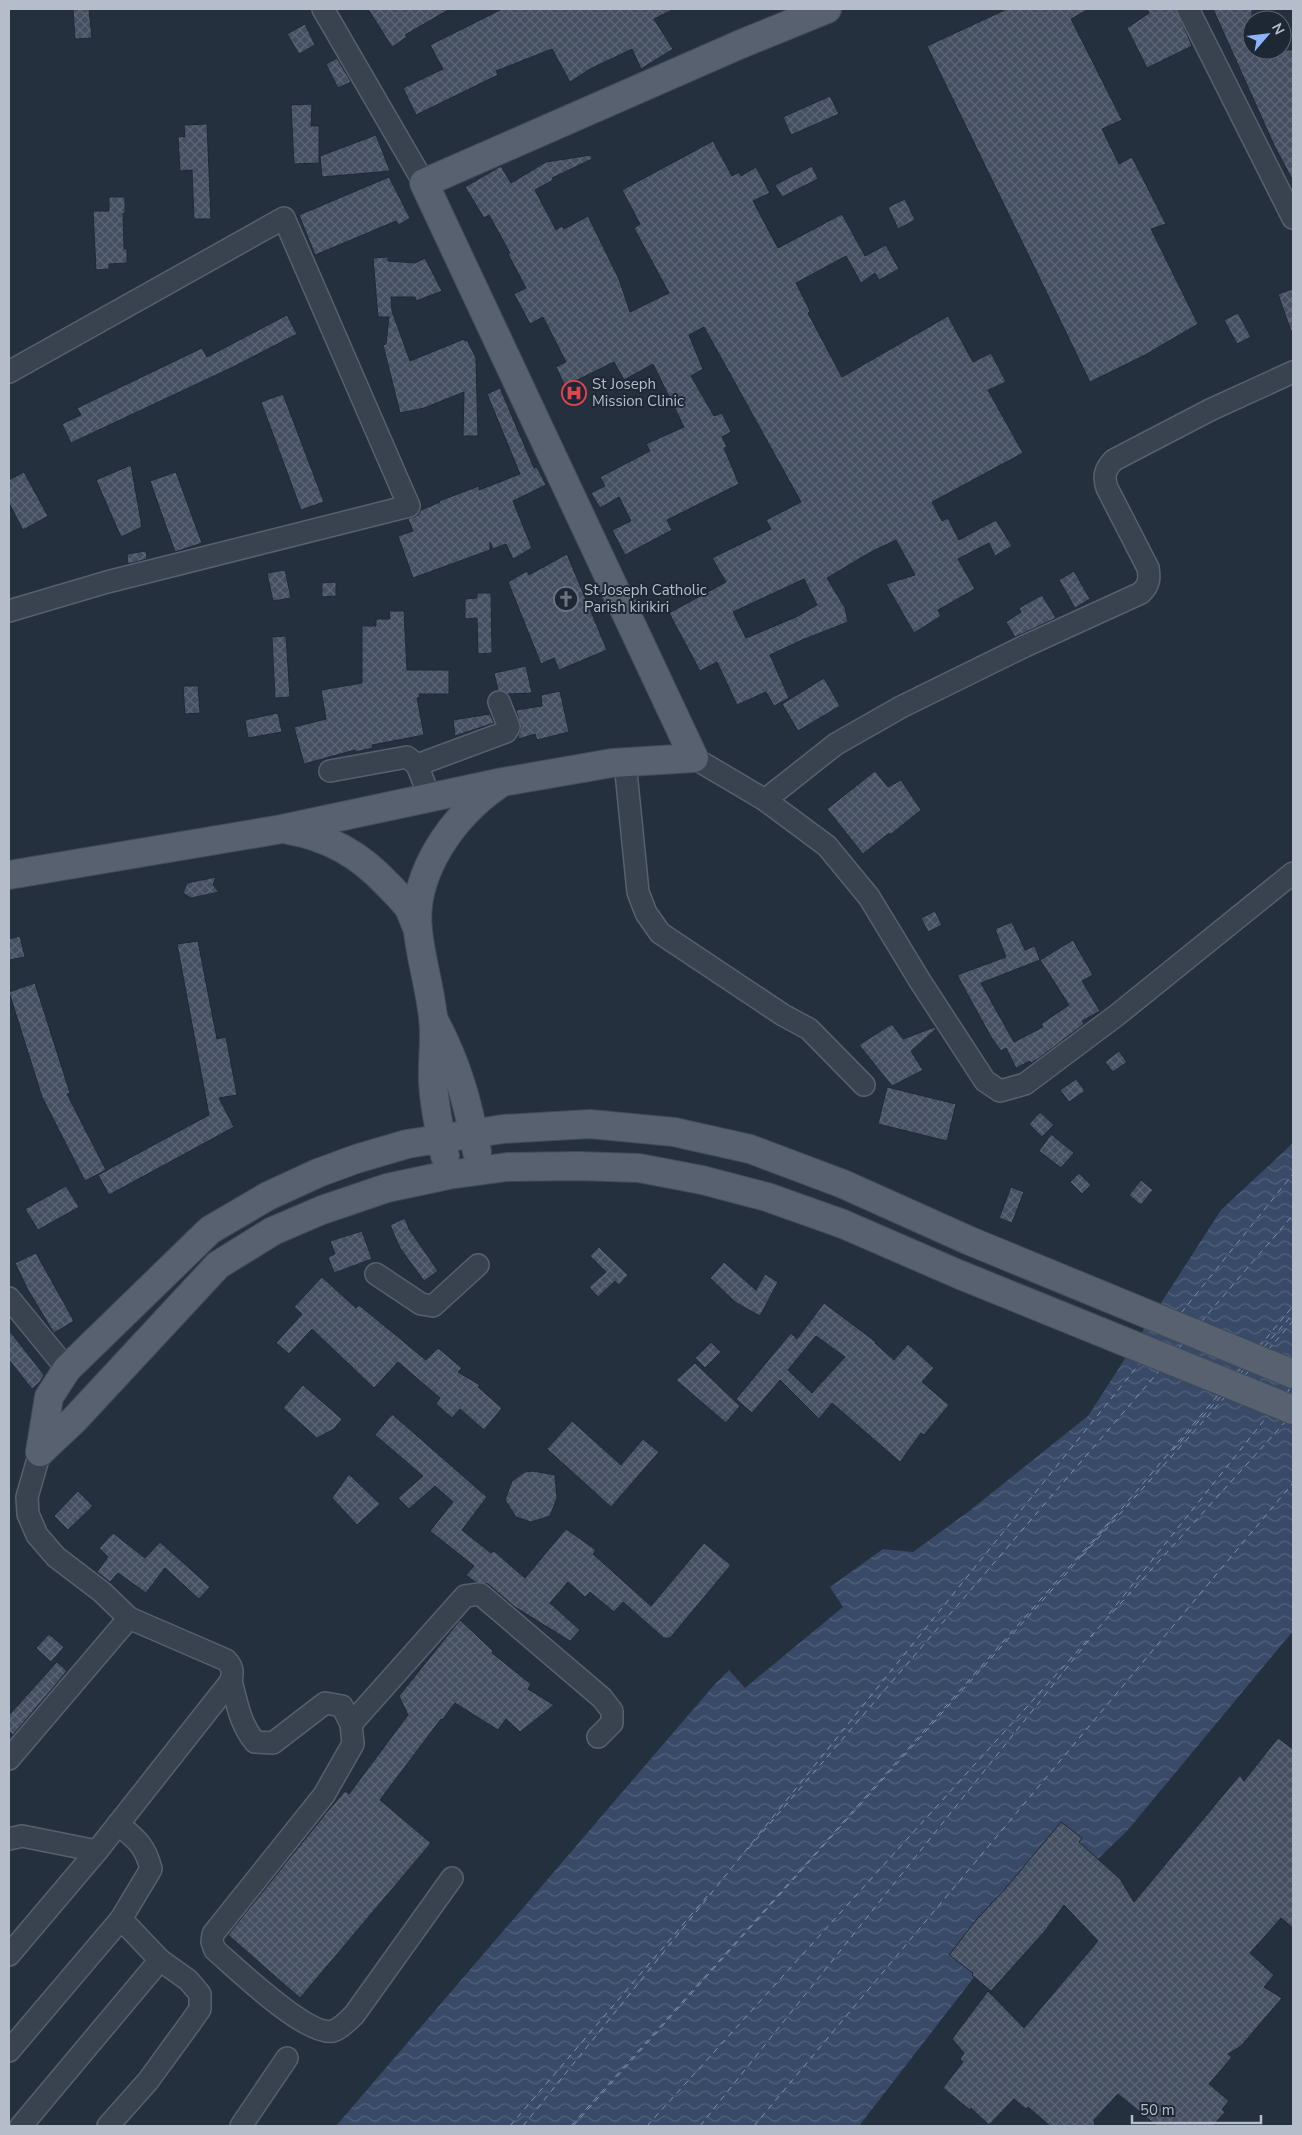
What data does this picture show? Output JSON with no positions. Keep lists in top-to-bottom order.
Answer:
{
  "places": {
    "hospital": ["St Joseph Mission Clinic"],
    "church": ["St Joseph Catholic Parish kirikiri"]
  },
  "scale_bar": "50 m",
  "north": "top right"
}
